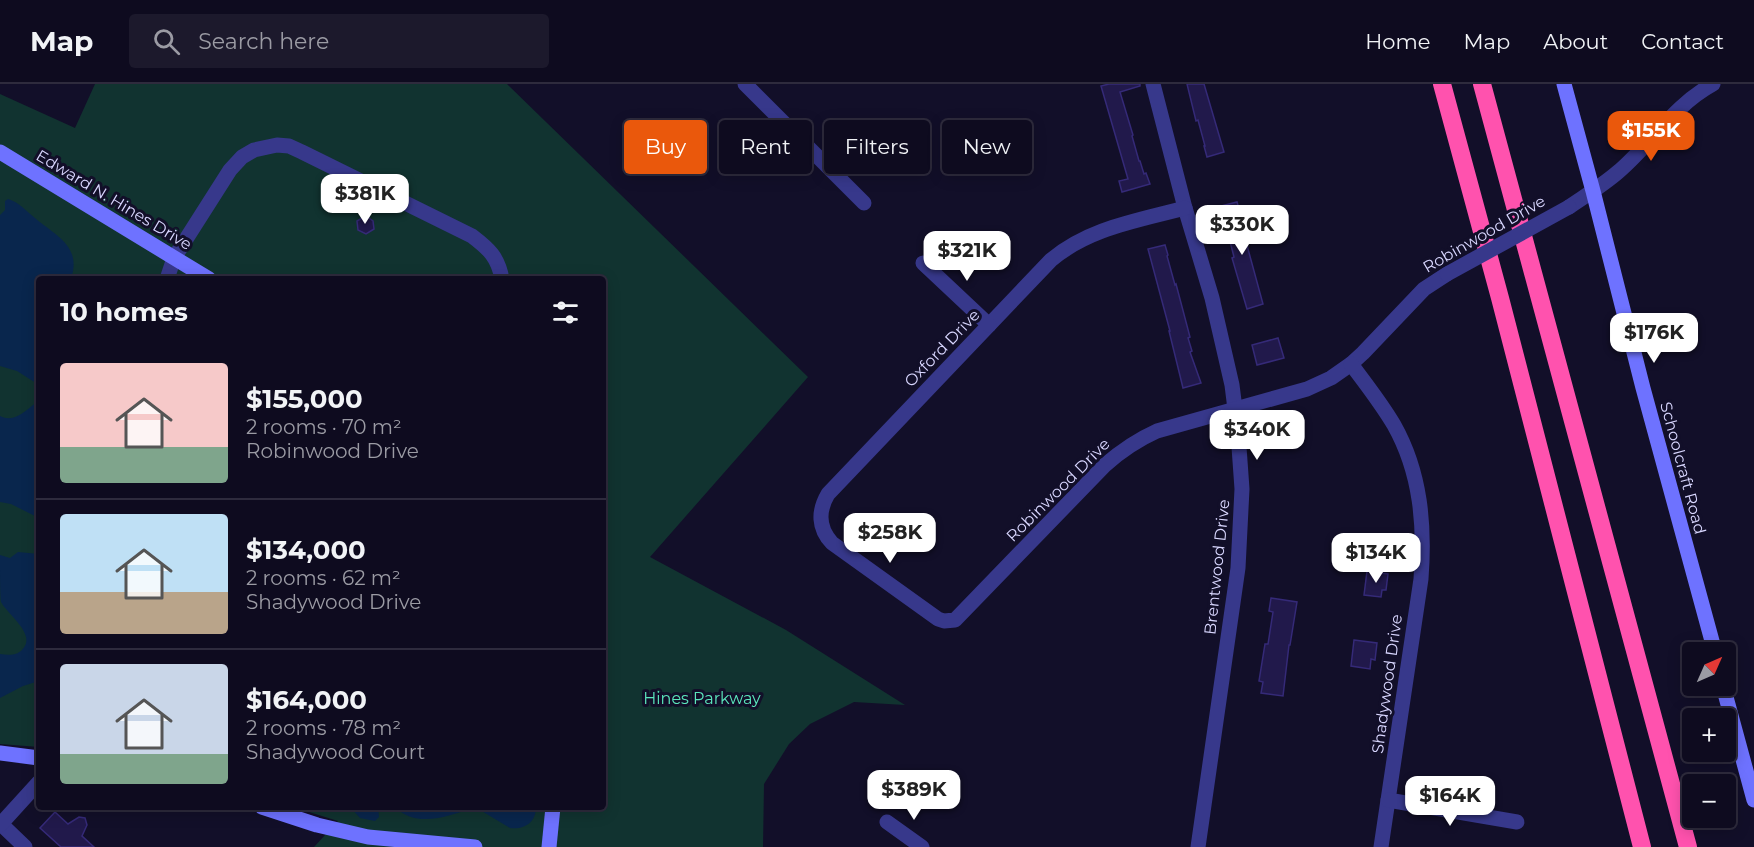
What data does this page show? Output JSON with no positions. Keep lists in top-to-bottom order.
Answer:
{
  "streets": {
    "street": [
      "Edward N. Hines Drive",
      "Robinwood Drive",
      "Oxford Drive",
      "Schoolcraft Road",
      "Brentwood Drive",
      "Shadywood Drive"
    ]
  },
  "crossings": [
    ["Robinwood Drive", "Oxford Drive"],
    ["Robinwood Drive", "Schoolcraft Road"],
    ["Robinwood Drive", "Brentwood Drive"],
    ["Robinwood Drive", "Shadywood Drive"],
    ["Oxford Drive", "Brentwood Drive"]
  ],
  "parks": ["Hines Parkway"],
  "north": "top right",
  "page": {
    "header": "Map",
    "search": "Search here",
    "nav": [
      "Home",
      "Map",
      "About",
      "Contact"
    ],
    "price": [
      "$155K",
      "$381K",
      "$330K",
      "$321K",
      "$176K",
      "$340K",
      "$258K",
      "$134K",
      "$389K",
      "$164K"
    ],
    "chip": [
      "Buy",
      "Rent",
      "Filters",
      "New"
    ],
    "heading": "10 homes",
    "list": [
      {
        "name": "$155,000",
        "note": "2 rooms · 70 m² · Robinwood Drive"
      },
      {
        "name": "$134,000",
        "note": "2 rooms · 62 m² · Shadywood Drive"
      },
      {
        "name": "$164,000",
        "note": "2 rooms · 78 m² · Shadywood Court"
      }
    ],
    "map_buttons": ["+", "−"]
  }
}
